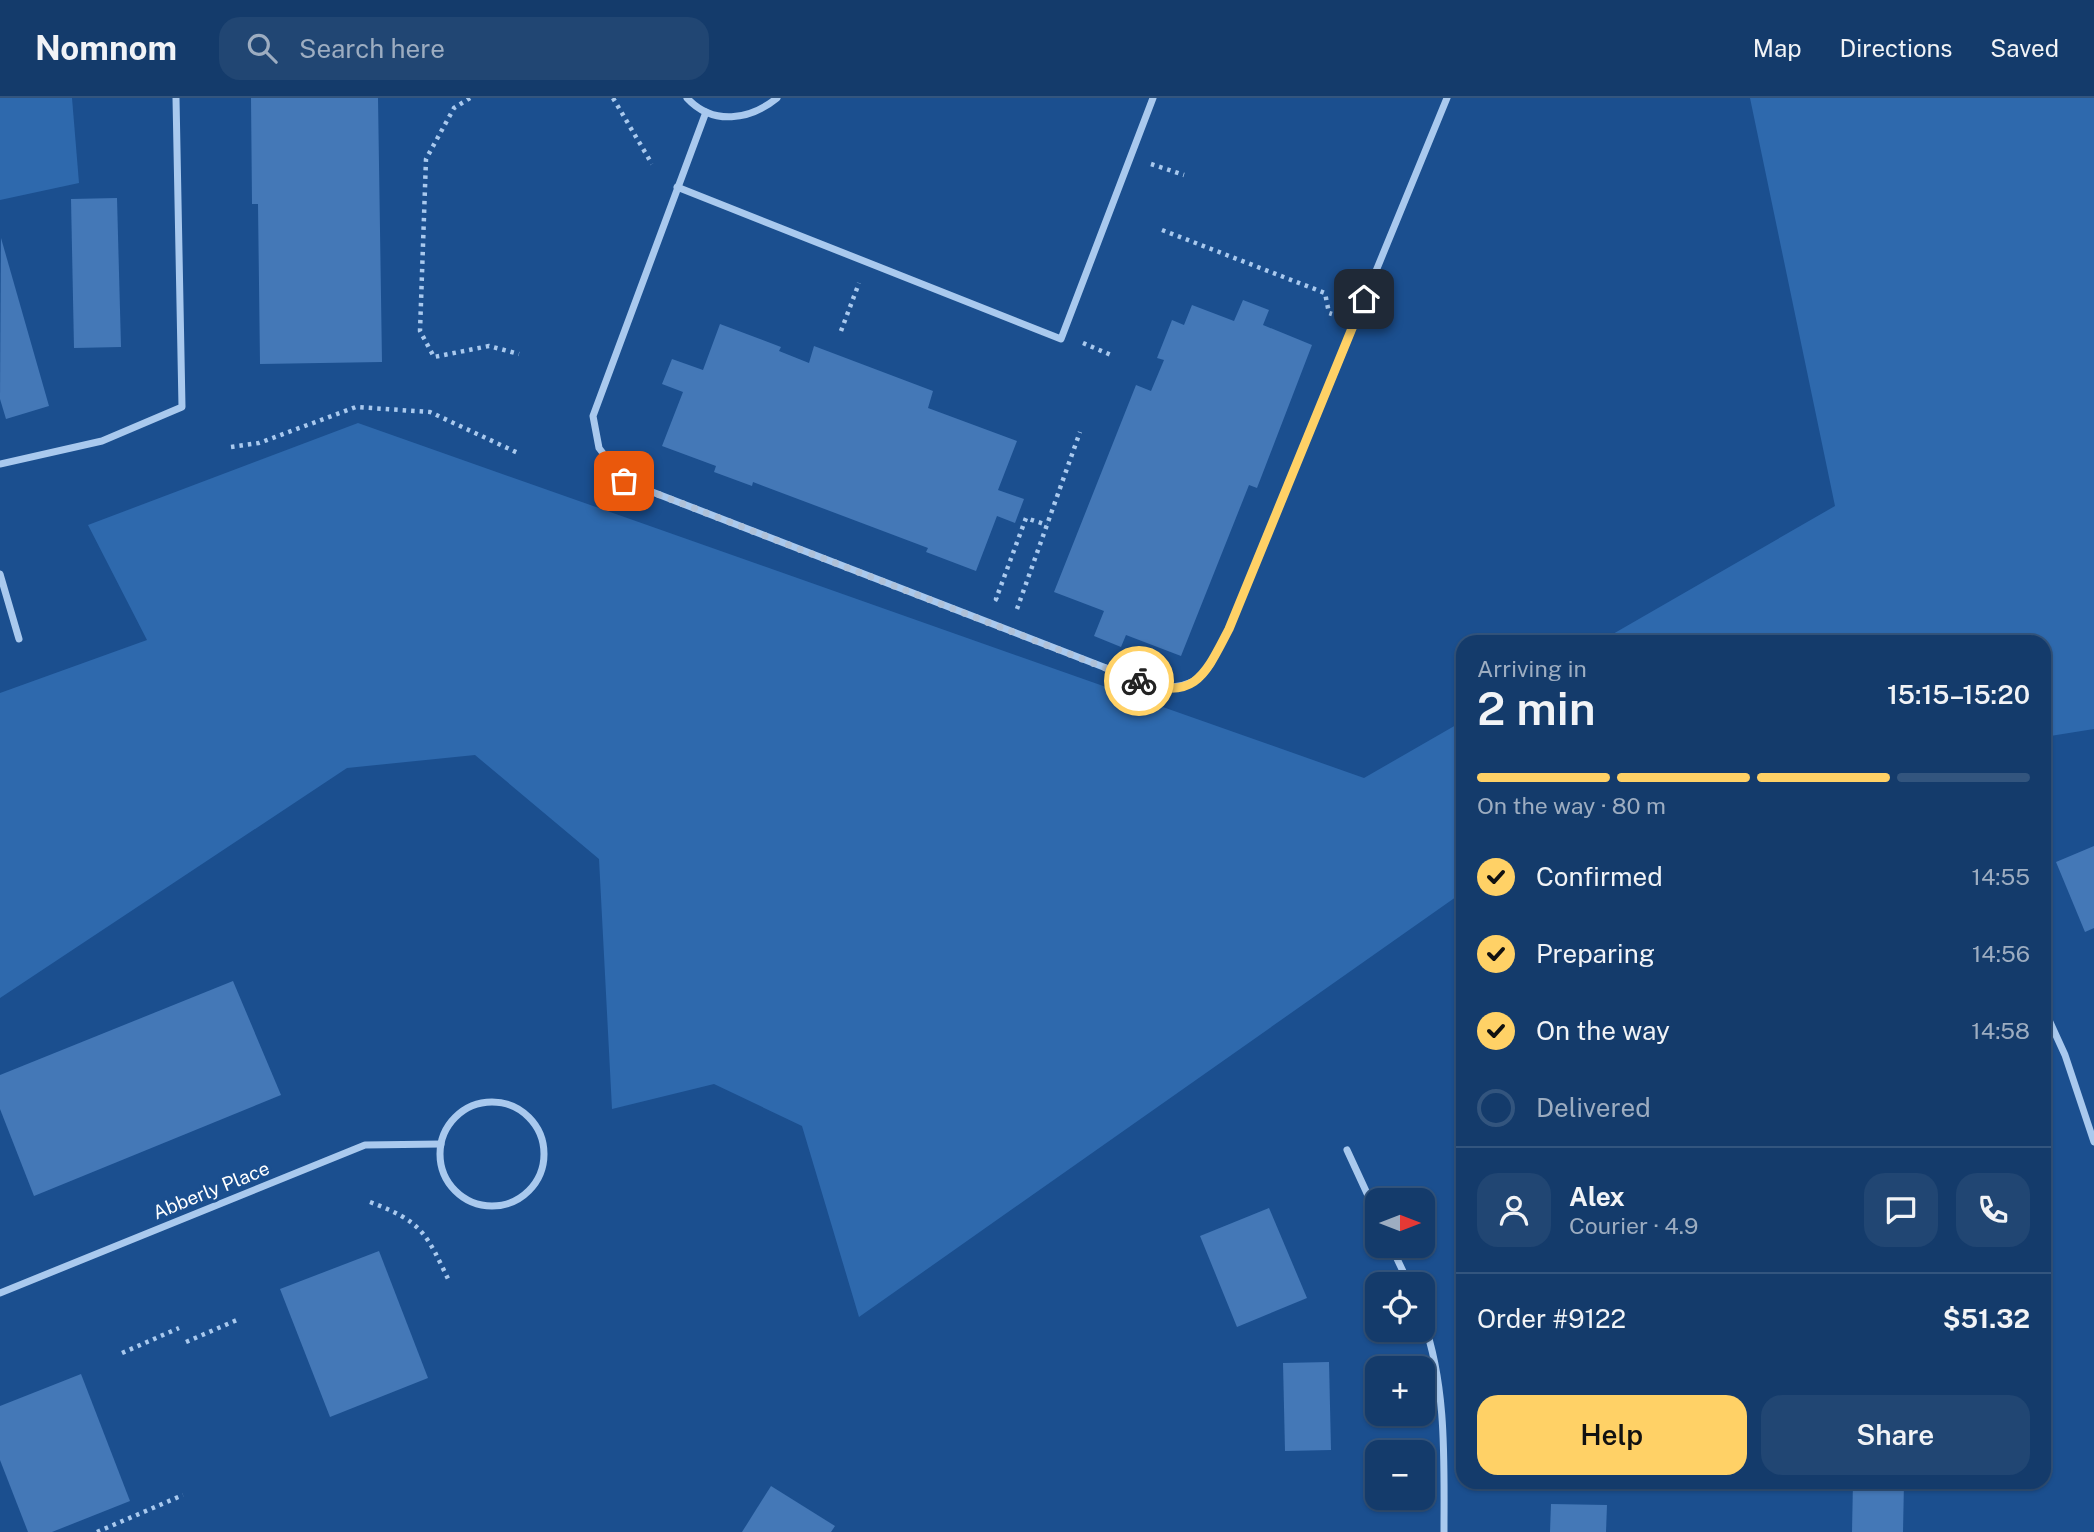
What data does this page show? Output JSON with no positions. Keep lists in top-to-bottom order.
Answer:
{
  "streets": {
    "street": ["Abberly Place"]
  },
  "north": "right",
  "page": {
    "header": "Nomnom",
    "search": "Search here",
    "nav": ["Map", "Directions", "Saved"],
    "heading": ["2 min", "Arriving in", "15:15–15:20"],
    "panel": [
      "Alex",
      "Courier · 4.9",
      "Order #9122",
      "$51.32"
    ],
    "bar": "On the way · 80 m",
    "list": [
      ["Confirmed", "14:55"],
      ["Preparing", "14:56"],
      ["On the way", "14:58"],
      "Delivered"
    ],
    "map_buttons": ["+", "−"],
    "buttons": ["Help", "Share"]
  }
}
